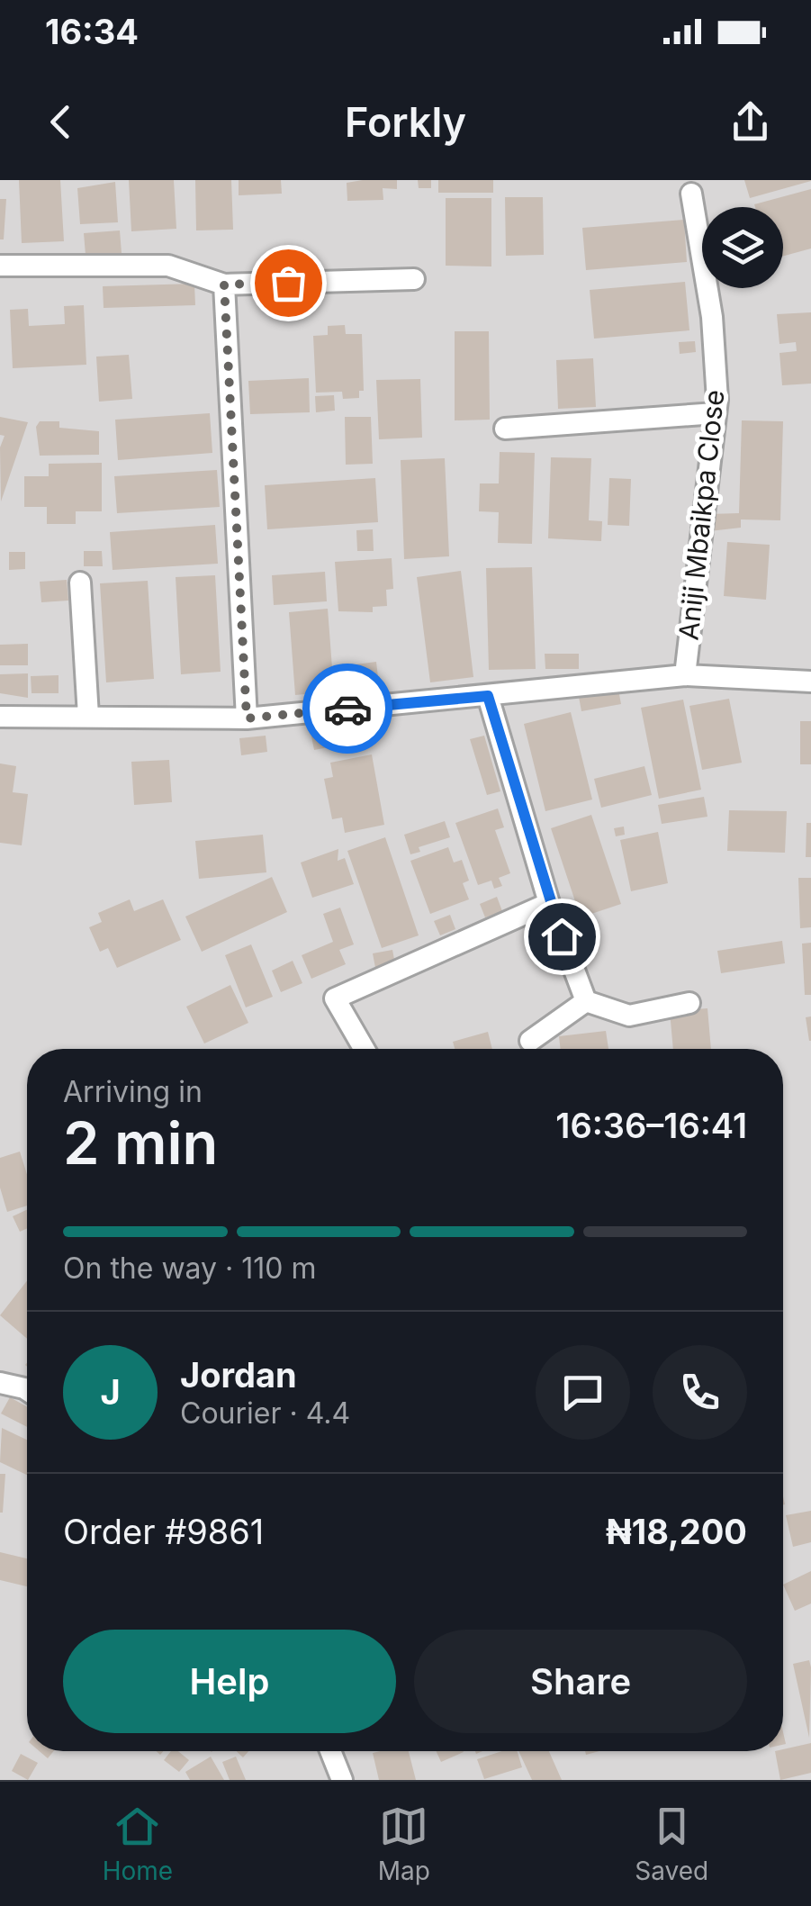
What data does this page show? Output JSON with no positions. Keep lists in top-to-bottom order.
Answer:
{
  "streets": {
    "street": ["Aniji Mbaikpa Close"]
  },
  "page": {
    "status": "16:34",
    "header": "Forkly",
    "heading": ["2 min", "Arriving in", "16:36–16:41"],
    "panel": [
      "Jordan",
      "Courier · 4.4",
      "Order #9861",
      "₦18,200"
    ],
    "bar": "On the way · 110 m",
    "round": "J",
    "buttons": ["Help", "Share"],
    "tabs": ["Home", "Map", "Saved"]
  }
}
